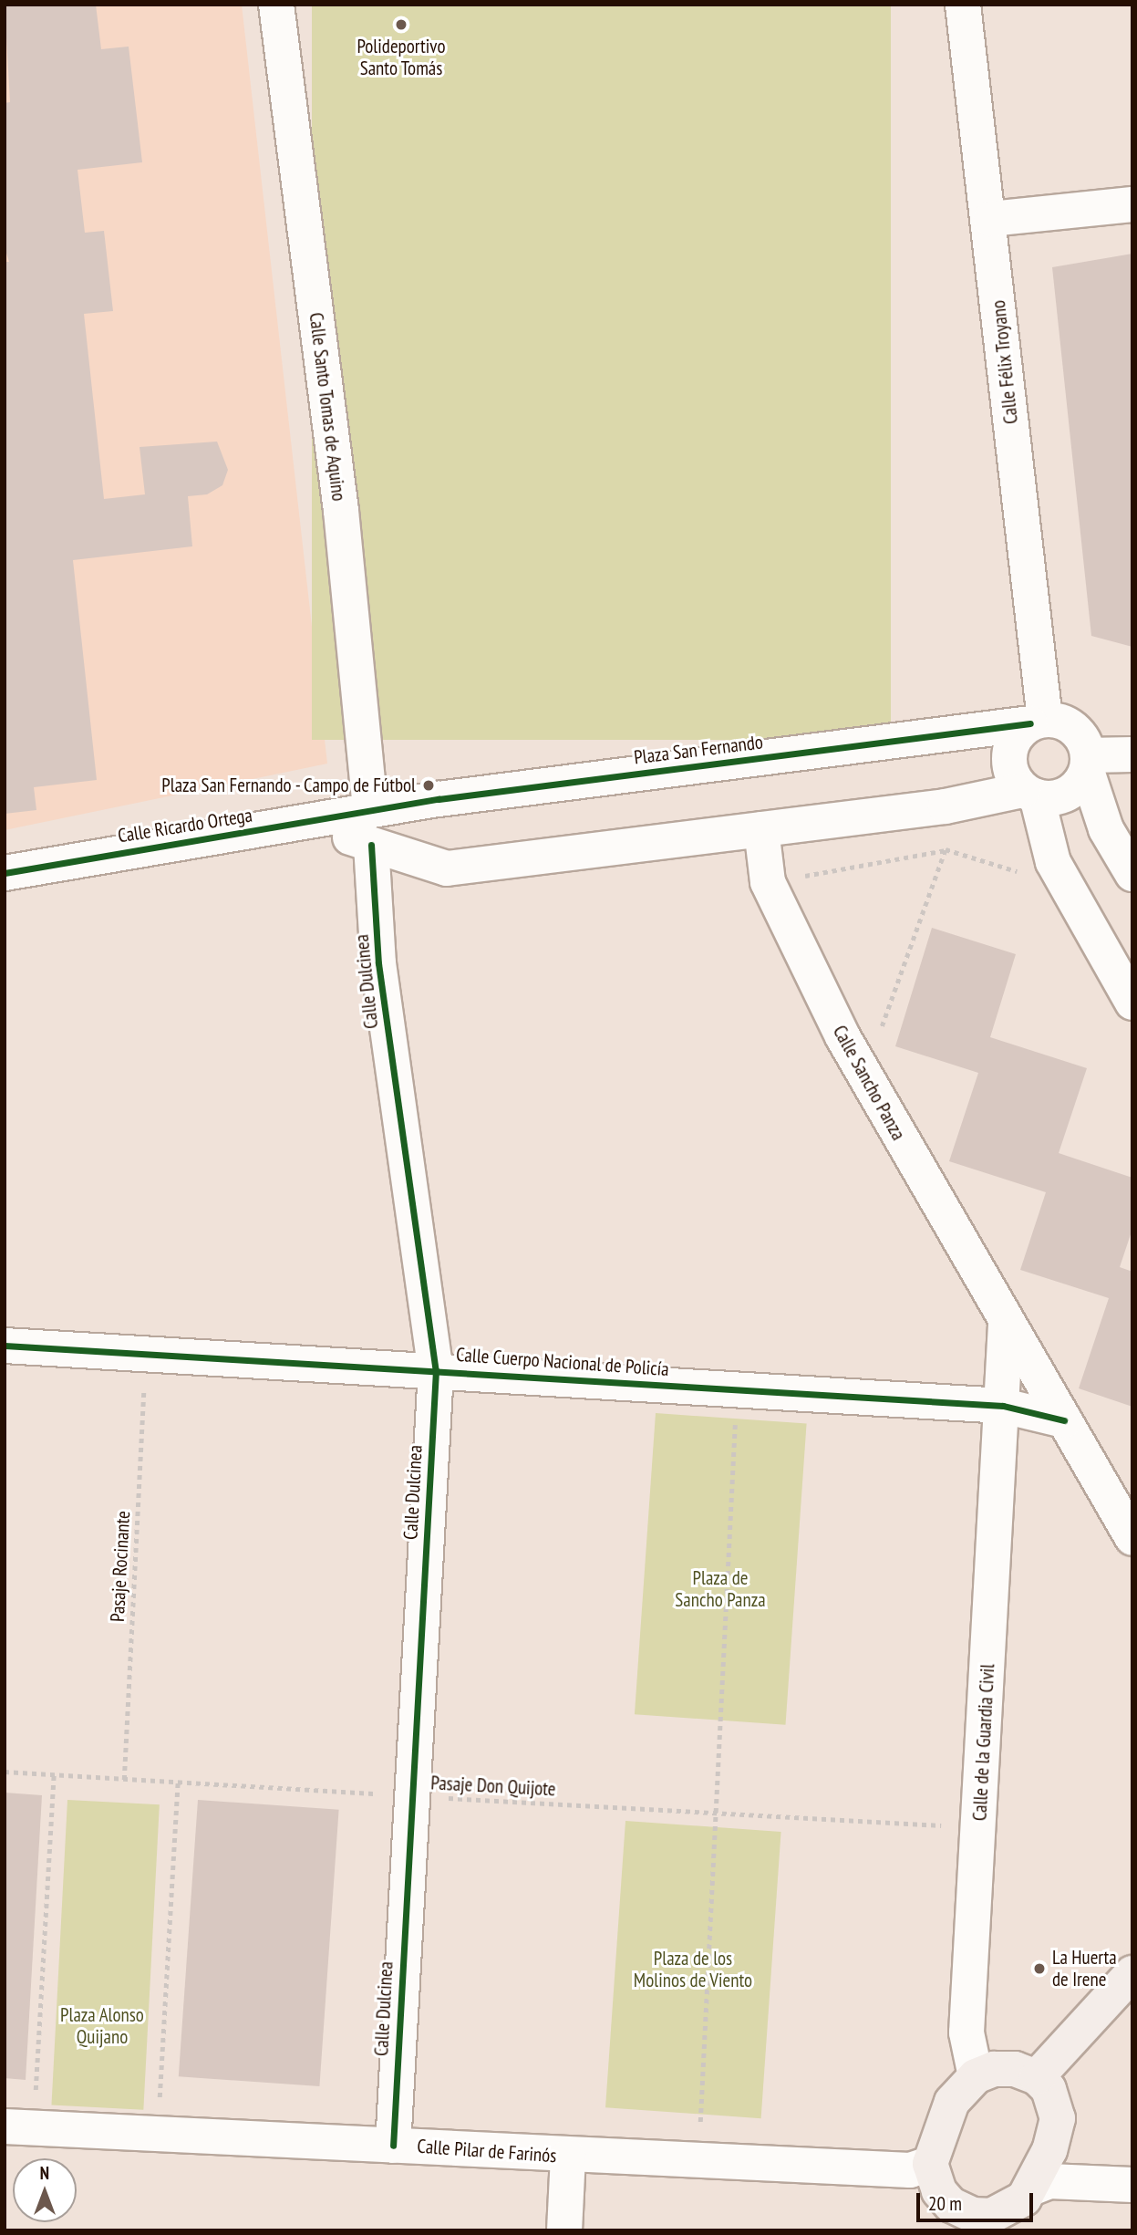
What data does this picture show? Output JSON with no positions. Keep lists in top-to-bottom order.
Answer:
{
  "streets": {
    "street": [
      "Calle Félix Troyano",
      "Calle Santo Tomas de Aquino",
      "Plaza San Fernando",
      "Calle Ricardo Ortega",
      "Calle Dulcinea",
      "Calle Sancho Panza",
      "Calle Cuerpo Nacional de Policía",
      "Calle de la Guardia Civil",
      "Calle Pilar de Farinós"
    ],
    "path": ["Pasaje Rocinante", "Pasaje Don Quijote"]
  },
  "crossings": [
    ["Calle Félix Troyano", "Plaza San Fernando"],
    ["Calle Santo Tomas de Aquino", "Plaza San Fernando"],
    ["Calle Santo Tomas de Aquino", "Calle Ricardo Ortega"],
    ["Plaza San Fernando", "Calle Ricardo Ortega"],
    ["Calle Dulcinea", "Calle Cuerpo Nacional de Policía"],
    ["Calle Dulcinea", "Pasaje Don Quijote"],
    ["Calle Dulcinea", "Calle Pilar de Farinós"],
    ["Calle Sancho Panza", "Calle Cuerpo Nacional de Policía"],
    ["Calle Sancho Panza", "Calle de la Guardia Civil"],
    ["Calle Cuerpo Nacional de Policía", "Pasaje Rocinante"],
    ["Calle Cuerpo Nacional de Policía", "Calle de la Guardia Civil"],
    ["Pasaje Rocinante", "Pasaje Don Quijote"],
    ["Calle de la Guardia Civil", "Pasaje Don Quijote"],
    ["Calle de la Guardia Civil", "Calle Pilar de Farinós"]
  ],
  "parks": ["Plaza de Sancho Panza", "Plaza de los Molinos de Viento", "Plaza Alonso Quijano"],
  "places": ["Polideportivo Santo Tomás", "Plaza San Fernando - Campo de Fútbol", "La Huerta de Irene"],
  "scale_bar": "20 m",
  "north": "top"
}
